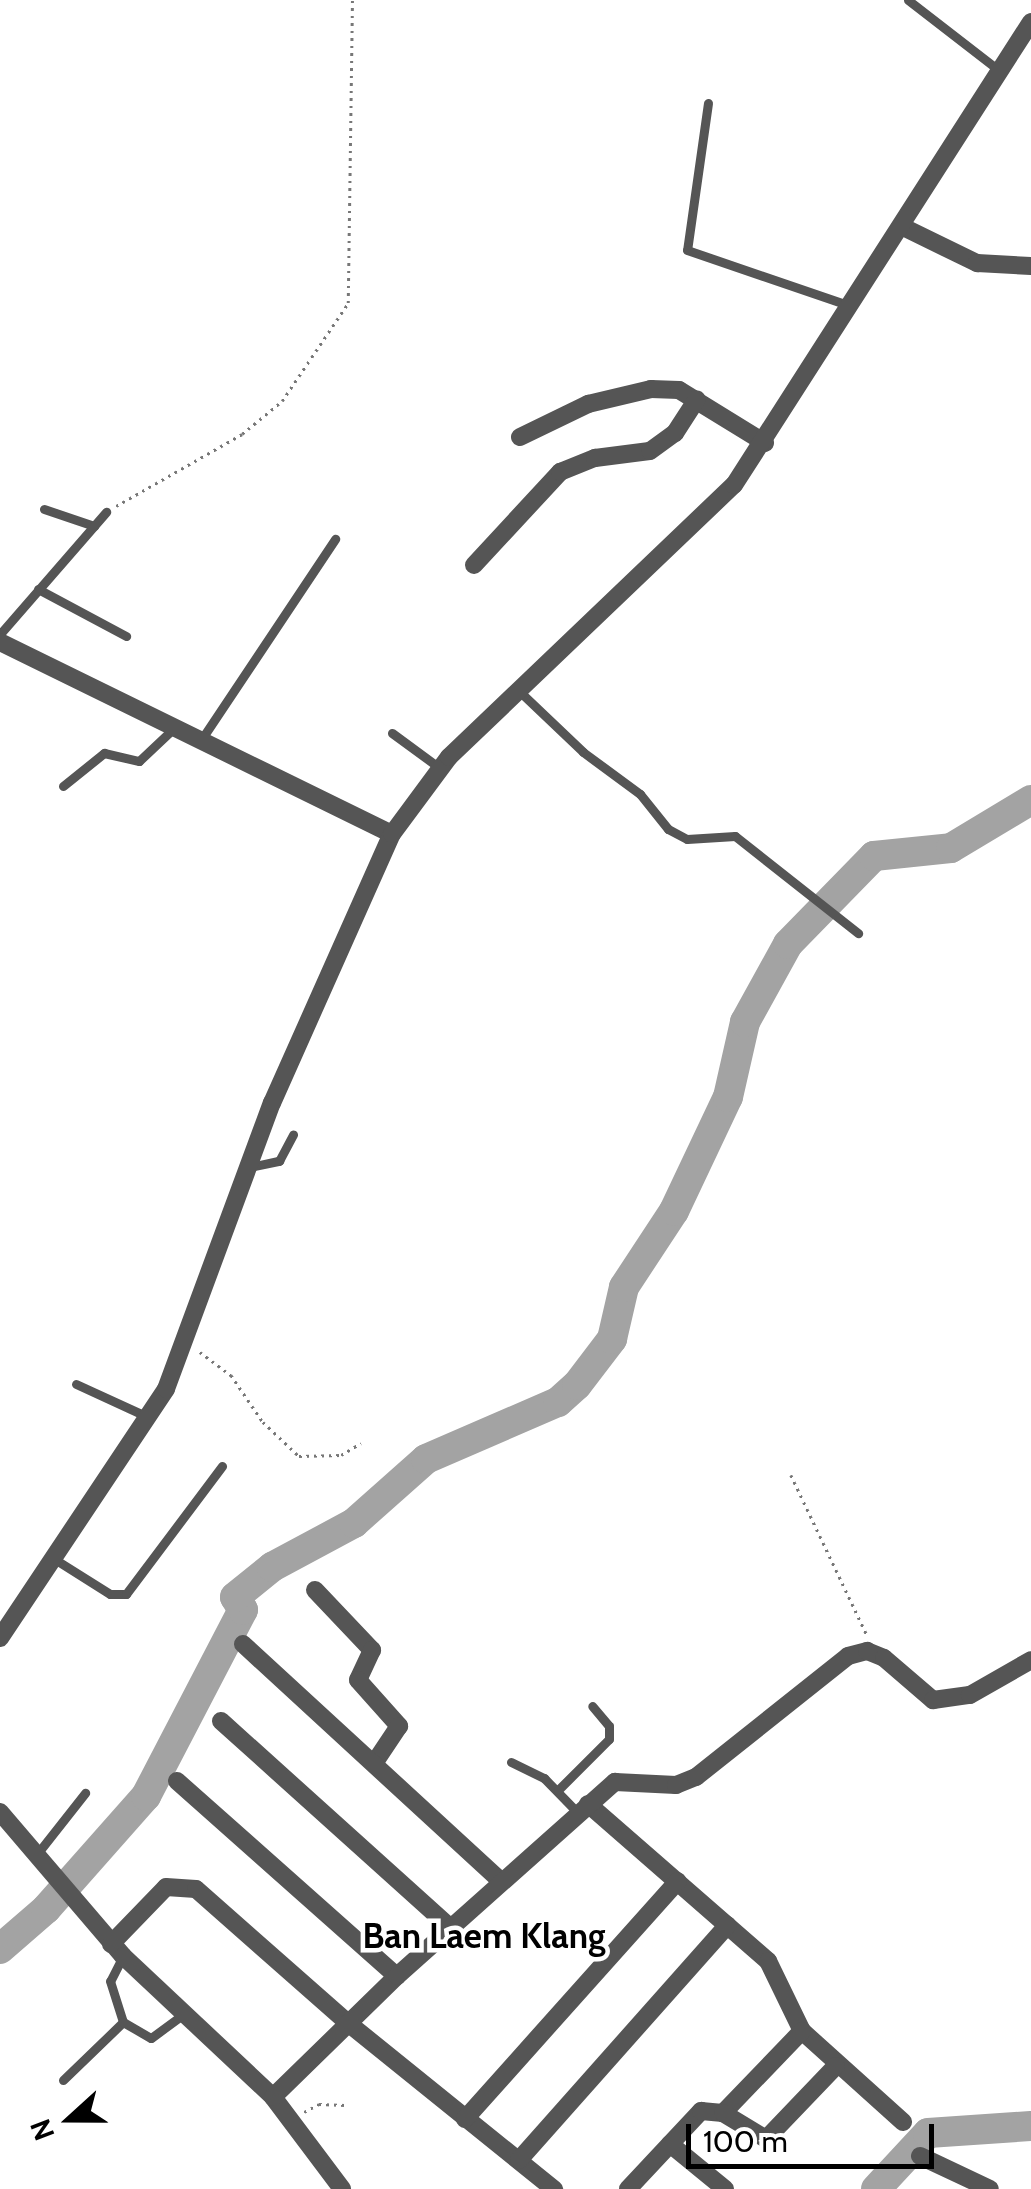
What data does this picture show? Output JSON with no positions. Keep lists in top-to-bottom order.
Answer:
{
  "districts": ["Ban Laem Klang"],
  "scale_bar": "100 m",
  "north": "left"
}
